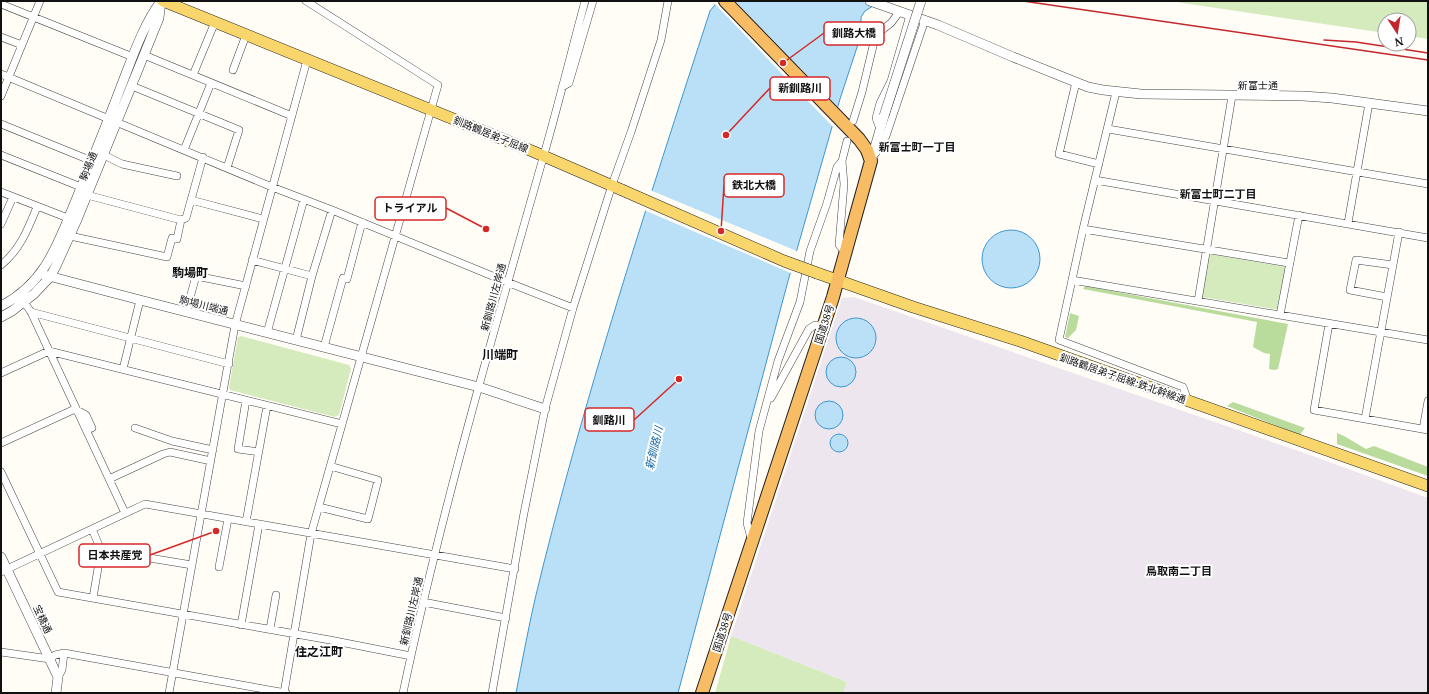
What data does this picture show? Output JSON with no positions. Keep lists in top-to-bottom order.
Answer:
{
  "streets": {
    "highway": ["国道38号"],
    "main road": ["釧路鶴居弟子屈線", "釧路鶴居弟子屈線:鉄北幹線通"],
    "street": [
      "新富士通",
      "駒場通",
      "新釧路川左岸通",
      "駒場川端通",
      "宝橋通"
    ]
  },
  "crossings": [
    ["釧路鶴居弟子屈線", "駒場通"],
    ["釧路鶴居弟子屈線", "新釧路川左岸通"],
    ["釧路鶴居弟子屈線", "釧路鶴居弟子屈線:鉄北幹線通"],
    ["駒場通", "駒場川端通"],
    ["新釧路川左岸通", "駒場川端通"],
    ["国道38号", "釧路鶴居弟子屈線:鉄北幹線通"]
  ],
  "districts": [
    "新富士町一丁目",
    "新富士町二丁目",
    "駒場町",
    "川端町",
    "鳥取南二丁目",
    "住之江町"
  ],
  "water": ["新釧路川"],
  "places": [
    "釧路大橋",
    "新釧路川",
    "トライアル",
    "鉄北大橋",
    "釧路川",
    "日本共産党"
  ],
  "north": "bottom"
}
